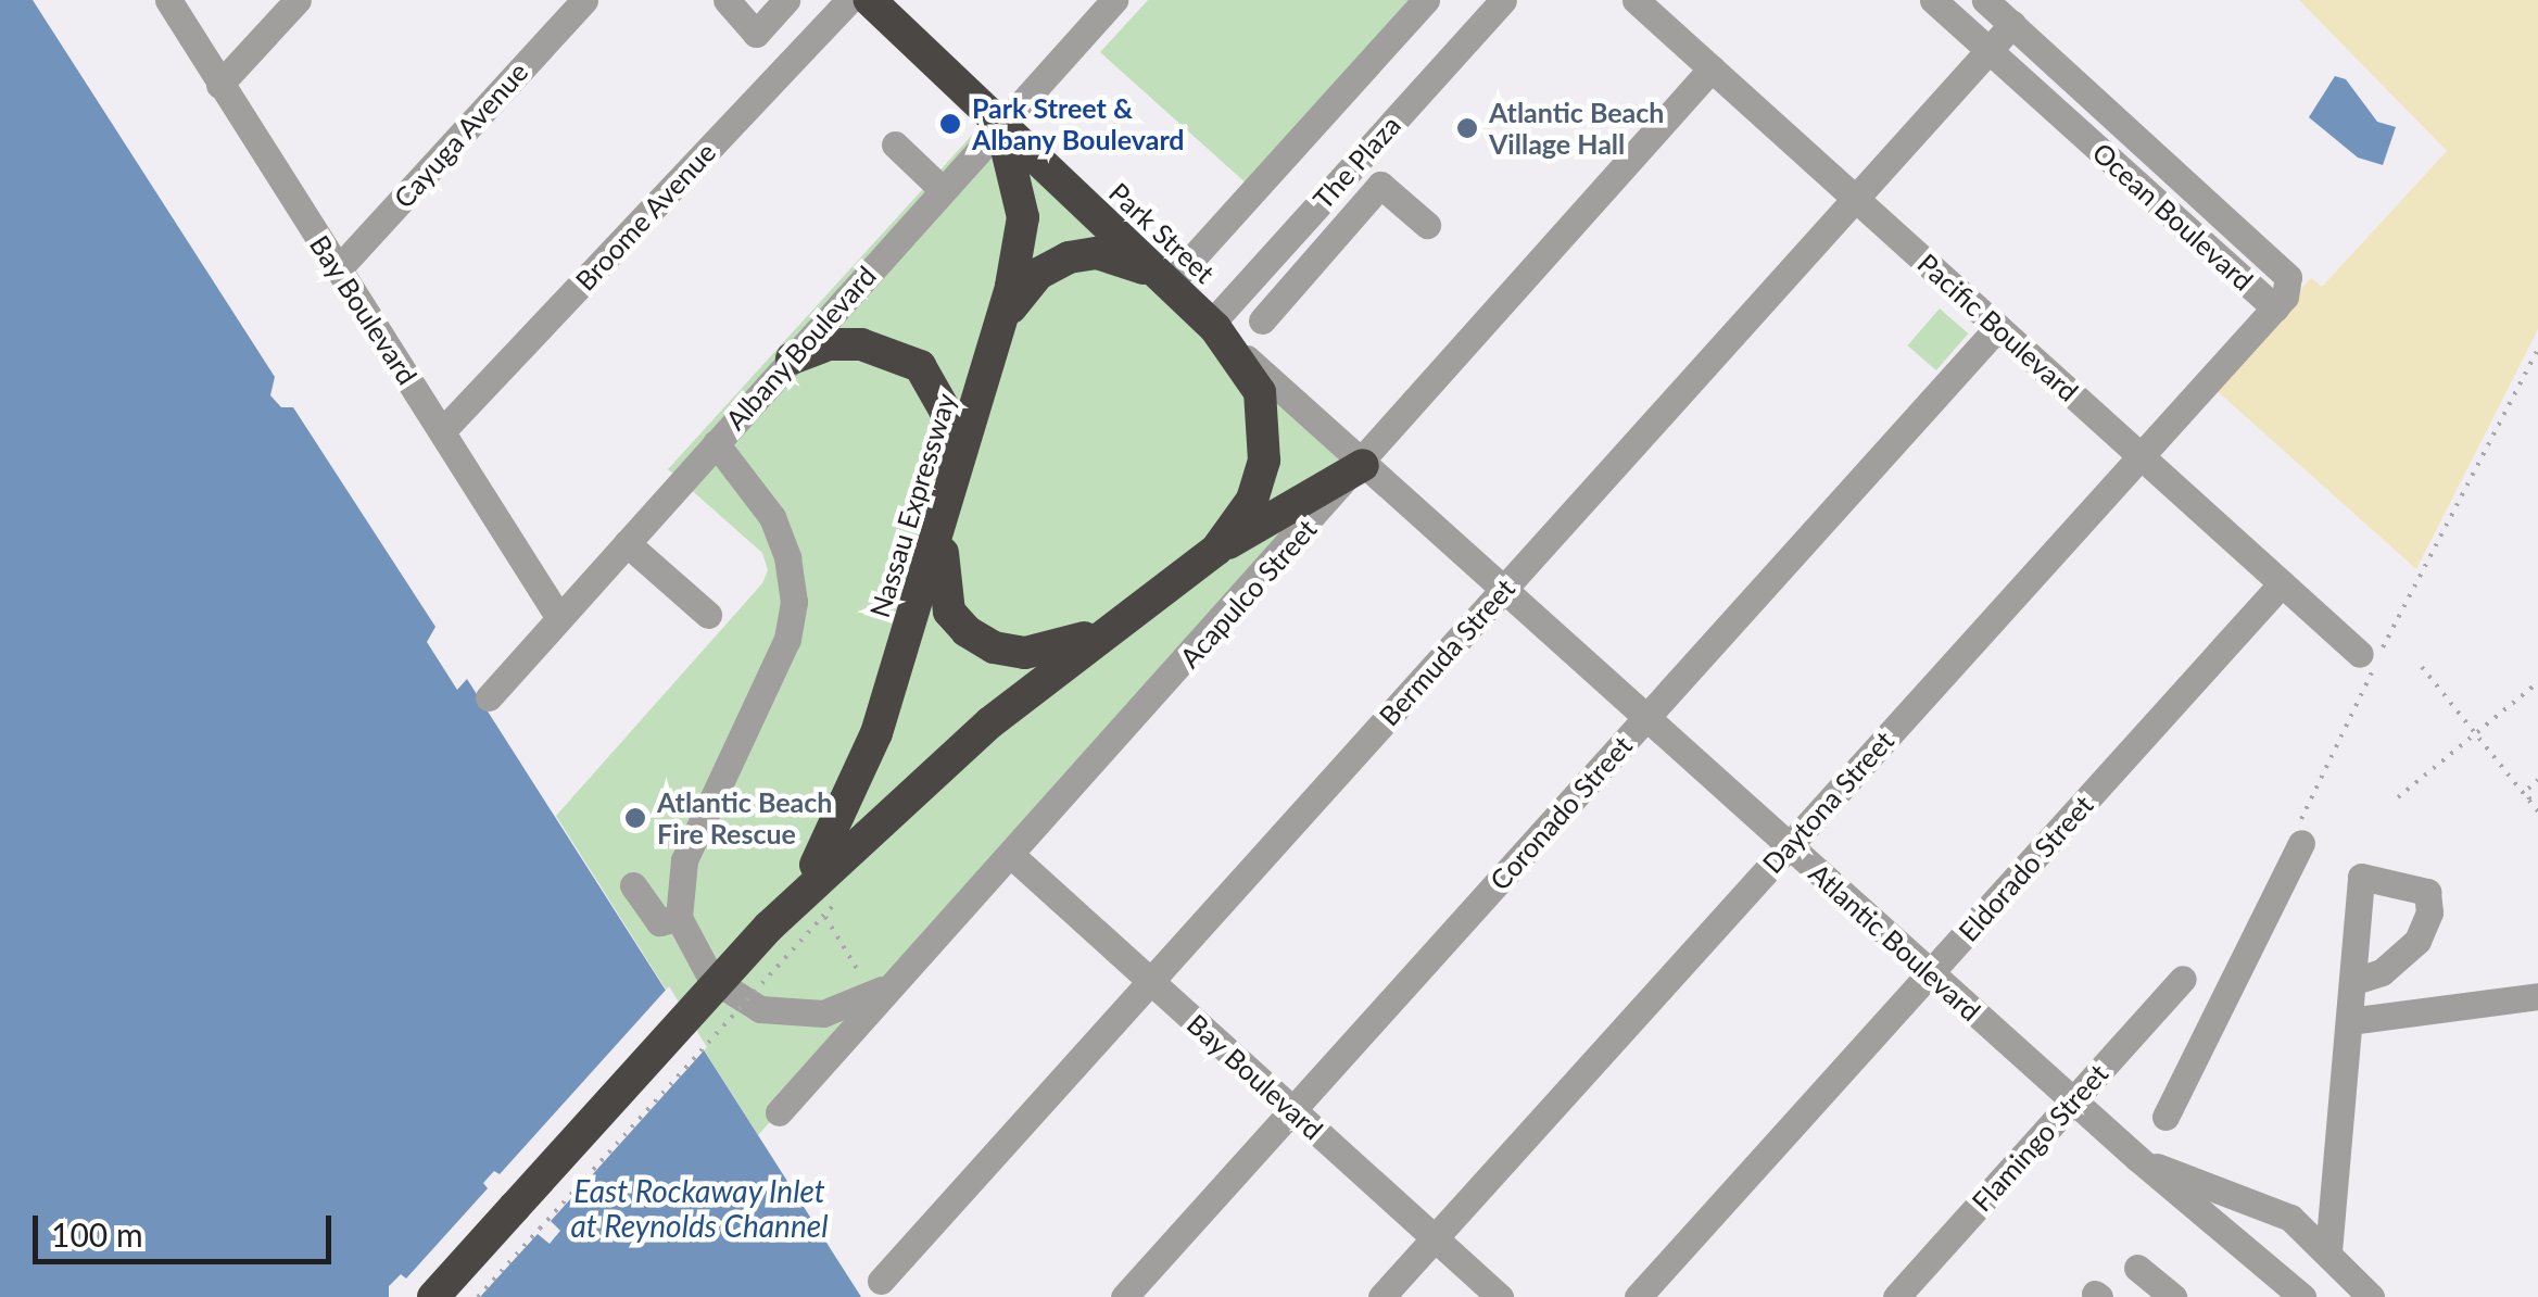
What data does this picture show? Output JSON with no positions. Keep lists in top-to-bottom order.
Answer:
{
  "streets": {
    "highway": ["Park Street", "Nassau Expressway"],
    "street": [
      "Cayuga Avenue",
      "The Plaza",
      "Broome Avenue",
      "Ocean Boulevard",
      "Bay Boulevard",
      "Pacific Boulevard",
      "Albany Boulevard",
      "Acapulco Street",
      "Bermuda Street",
      "Daytona Street",
      "Coronado Street",
      "Eldorado Street",
      "Atlantic Boulevard",
      "Flamingo Street"
    ]
  },
  "crossings": [
    ["Cayuga Avenue", "Bay Boulevard"],
    ["The Plaza", "Park Street"],
    ["The Plaza", "Nassau Expressway"],
    ["Broome Avenue", "Bay Boulevard"],
    ["Ocean Boulevard", "Bermuda Street"],
    ["Ocean Boulevard", "Daytona Street"],
    ["Park Street", "Albany Boulevard"],
    ["Park Street", "Nassau Expressway"],
    ["Park Street", "Acapulco Street"],
    ["Park Street", "Atlantic Boulevard"],
    ["Bay Boulevard", "Albany Boulevard"],
    ["Bay Boulevard", "Acapulco Street"],
    ["Bay Boulevard", "Bermuda Street"],
    ["Bay Boulevard", "Daytona Street"],
    ["Bay Boulevard", "Coronado Street"],
    ["Pacific Boulevard", "Acapulco Street"],
    ["Pacific Boulevard", "Bermuda Street"],
    ["Pacific Boulevard", "Daytona Street"],
    ["Pacific Boulevard", "Coronado Street"],
    ["Pacific Boulevard", "Eldorado Street"],
    ["Albany Boulevard", "Nassau Expressway"],
    ["Acapulco Street", "Atlantic Boulevard"],
    ["Bermuda Street", "Atlantic Boulevard"],
    ["Daytona Street", "Atlantic Boulevard"],
    ["Coronado Street", "Atlantic Boulevard"],
    ["Eldorado Street", "Atlantic Boulevard"],
    ["Atlantic Boulevard", "Flamingo Street"]
  ],
  "water": ["East Rockaway Inlet at Reynolds Channel"],
  "places": ["Park Street & Albany Boulevard", "Atlantic Beach Village Hall", "Atlantic Beach Fire Rescue"],
  "scale_bar": "100 m"
}
